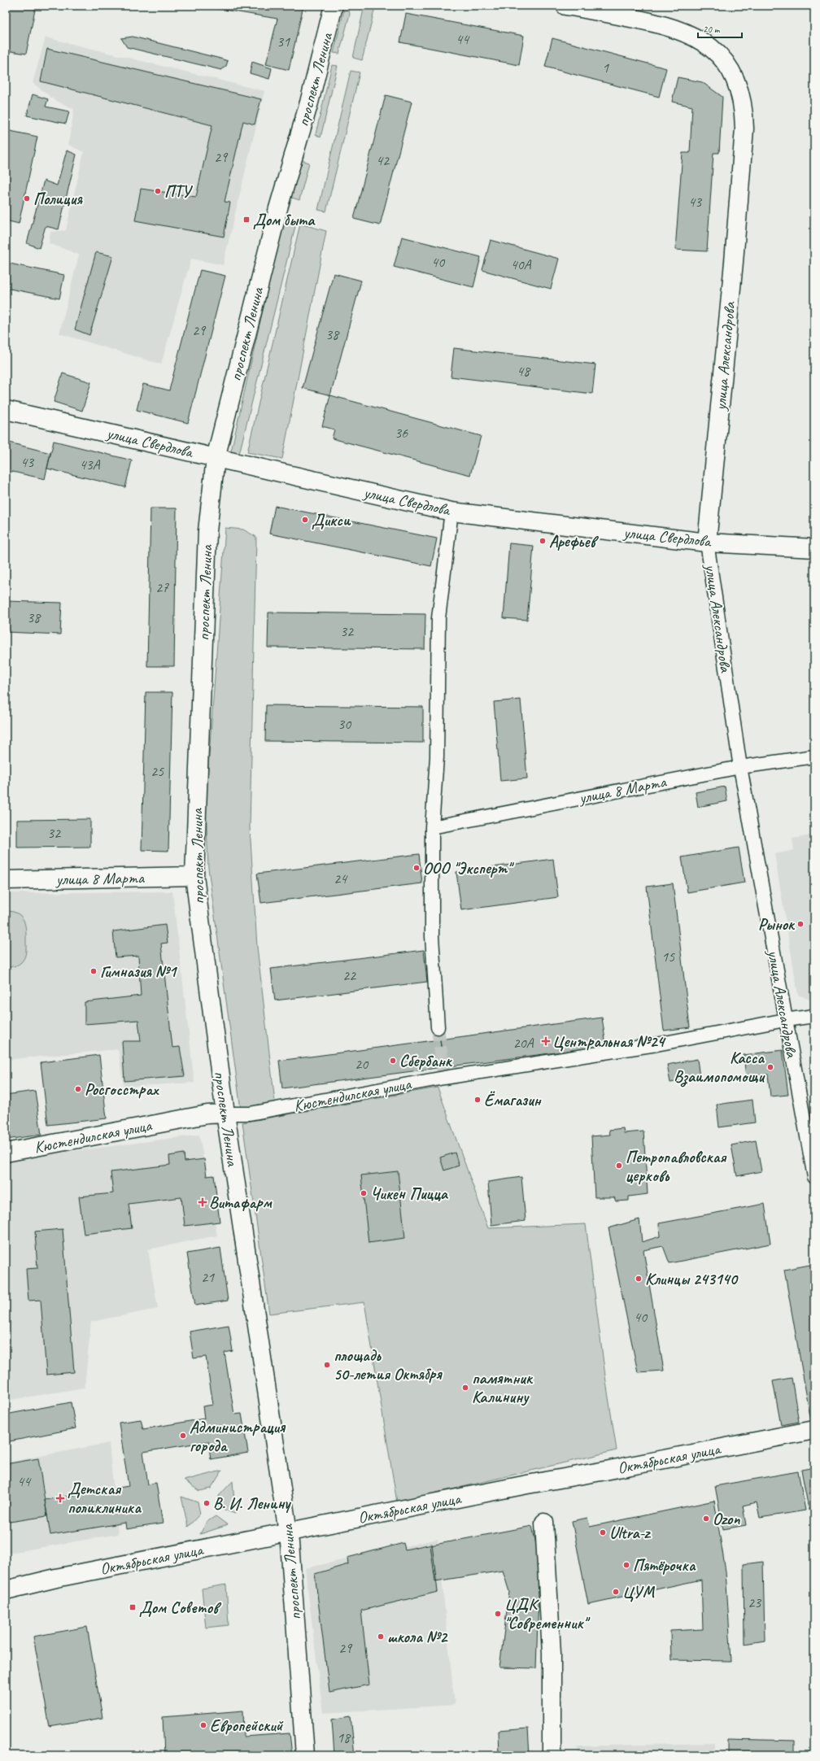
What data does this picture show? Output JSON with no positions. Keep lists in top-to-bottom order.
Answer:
{
  "streets": {
    "main road": [
      "проспект Ленина",
      "улица Александрова",
      "улица Свердлова",
      "улица 8 Марта",
      "Кюстендилская улица",
      "Октябрьская улица"
    ]
  },
  "crossings": [
    ["проспект Ленина", "улица Свердлова"],
    ["проспект Ленина", "улица 8 Марта"],
    ["проспект Ленина", "Кюстендилская улица"],
    ["проспект Ленина", "Октябрьская улица"],
    ["улица Александрова", "улица Свердлова"],
    ["улица Александрова", "улица 8 Марта"],
    ["улица Александрова", "Кюстендилская улица"]
  ],
  "places": {
    "other": [
      "ПТУ",
      "Полиция",
      "Дикси",
      "Арефьев",
      "ООО \"Эксперт\"",
      "Рынок",
      "Гимназия №1",
      "Сбербанк",
      "Касса Взаимопомощи",
      "Росгосстрах",
      "Ёмагазин",
      "Петропавловская церковь",
      "Чикен Пицца",
      "Клинцы 243140",
      "площадь 50-летия Октября",
      "памятник Калинину",
      "Администрация города",
      "В. И. Ленину",
      "Ozon",
      "Ultra-z",
      "Пятёрочка",
      "ЦУМ",
      "ЦДК \"Современник\"",
      "школа №2",
      "Европейский"
    ],
    "transit": ["Дом быта", "Дом Советов"],
    "health": ["Центральная №24", "Витафарм", "Детская поликлиника"]
  },
  "house_numbers": [
    "44",
    "31",
    "1",
    "29",
    "42",
    "43",
    "40",
    "40А",
    "29",
    "38",
    "48",
    "36",
    "43",
    "43А",
    "27",
    "38",
    "32",
    "30",
    "25",
    "32",
    "24",
    "15",
    "22",
    "20А",
    "20",
    "21",
    "40",
    "44",
    "23",
    "29",
    "18"
  ],
  "scale_bar": "20 m"
}
